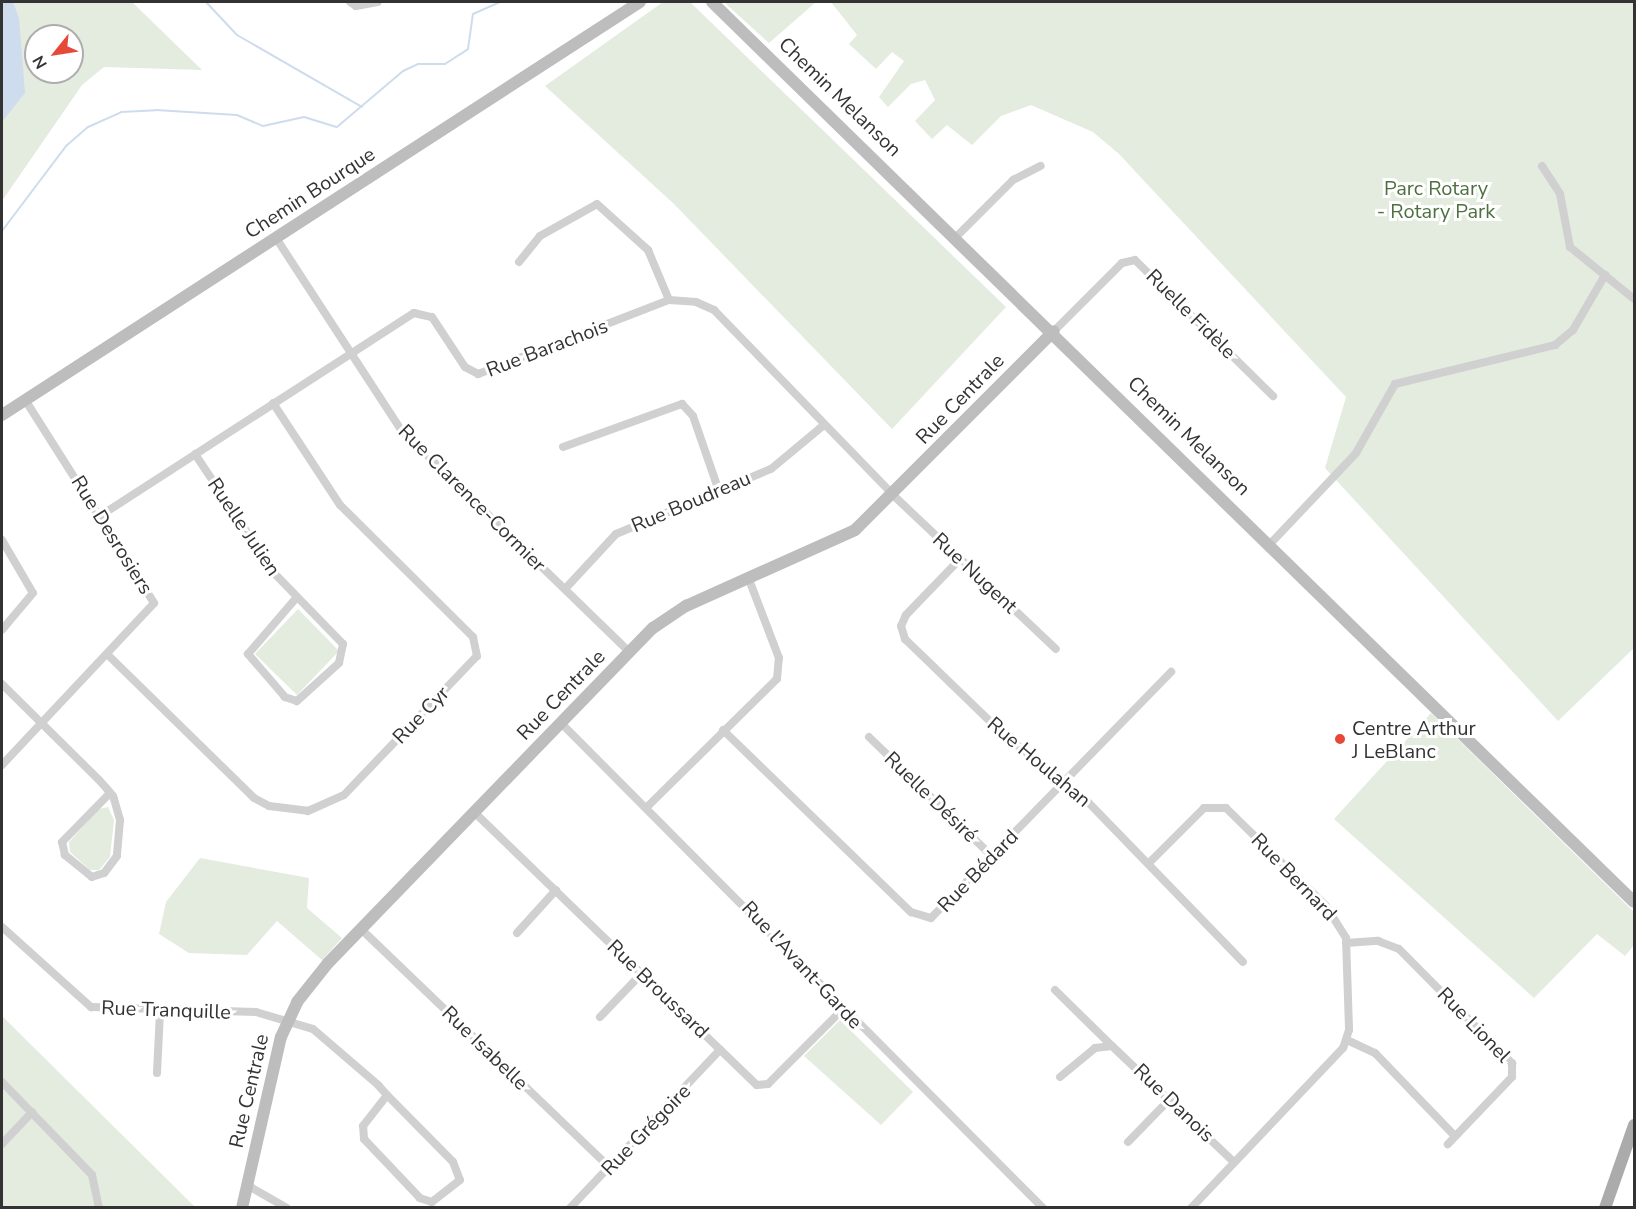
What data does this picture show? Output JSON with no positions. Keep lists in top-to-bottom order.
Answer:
{
  "streets": {
    "street": [
      "Chemin Melanson",
      "Chemin Bourque",
      "Ruelle Fidèle",
      "Rue Barachois",
      "Rue Centrale",
      "Rue Clarence-Cormier",
      "Rue Boudreau",
      "Ruelle Julien",
      "Rue Desrosiers",
      "Rue Nugent",
      "Rue Cyr",
      "Rue Houlahan",
      "Ruelle Désiré",
      "Rue Bédard",
      "Rue Bernard",
      "Rue l'Avant-Garde",
      "Rue Broussard",
      "Rue Tranquille",
      "Rue Lionel",
      "Rue Isabelle",
      "Rue Danois",
      "Rue Grégoire"
    ]
  },
  "crossings": [
    ["Chemin Melanson", "Ruelle Fidèle"],
    ["Chemin Melanson", "Rue Centrale"],
    ["Chemin Bourque", "Rue Clarence-Cormier"],
    ["Chemin Bourque", "Rue Desrosiers"],
    ["Ruelle Fidèle", "Rue Centrale"],
    ["Rue Barachois", "Rue Centrale"],
    ["Rue Barachois", "Rue Clarence-Cormier"],
    ["Rue Barachois", "Rue Boudreau"],
    ["Rue Barachois", "Ruelle Julien"],
    ["Rue Barachois", "Rue Desrosiers"],
    ["Rue Barachois", "Rue Nugent"],
    ["Rue Barachois", "Rue Cyr"],
    ["Rue Centrale", "Rue Clarence-Cormier"],
    ["Rue Centrale", "Rue Nugent"],
    ["Rue Centrale", "Rue l'Avant-Garde"],
    ["Rue Centrale", "Rue Broussard"],
    ["Rue Centrale", "Rue Tranquille"],
    ["Rue Centrale", "Rue Isabelle"],
    ["Rue Clarence-Cormier", "Rue Boudreau"],
    ["Rue Desrosiers", "Rue Cyr"],
    ["Rue Nugent", "Rue Houlahan"],
    ["Rue Houlahan", "Rue Bédard"],
    ["Rue Houlahan", "Rue Bernard"],
    ["Ruelle Désiré", "Rue Bédard"],
    ["Rue Bernard", "Rue Lionel"],
    ["Rue l'Avant-Garde", "Rue Broussard"],
    ["Rue Broussard", "Rue Grégoire"],
    ["Rue Isabelle", "Rue Grégoire"]
  ],
  "parks": ["Parc Rotary - Rotary Park"],
  "places": ["Centre Arthur J LeBlanc"],
  "north": "bottom left"
}
